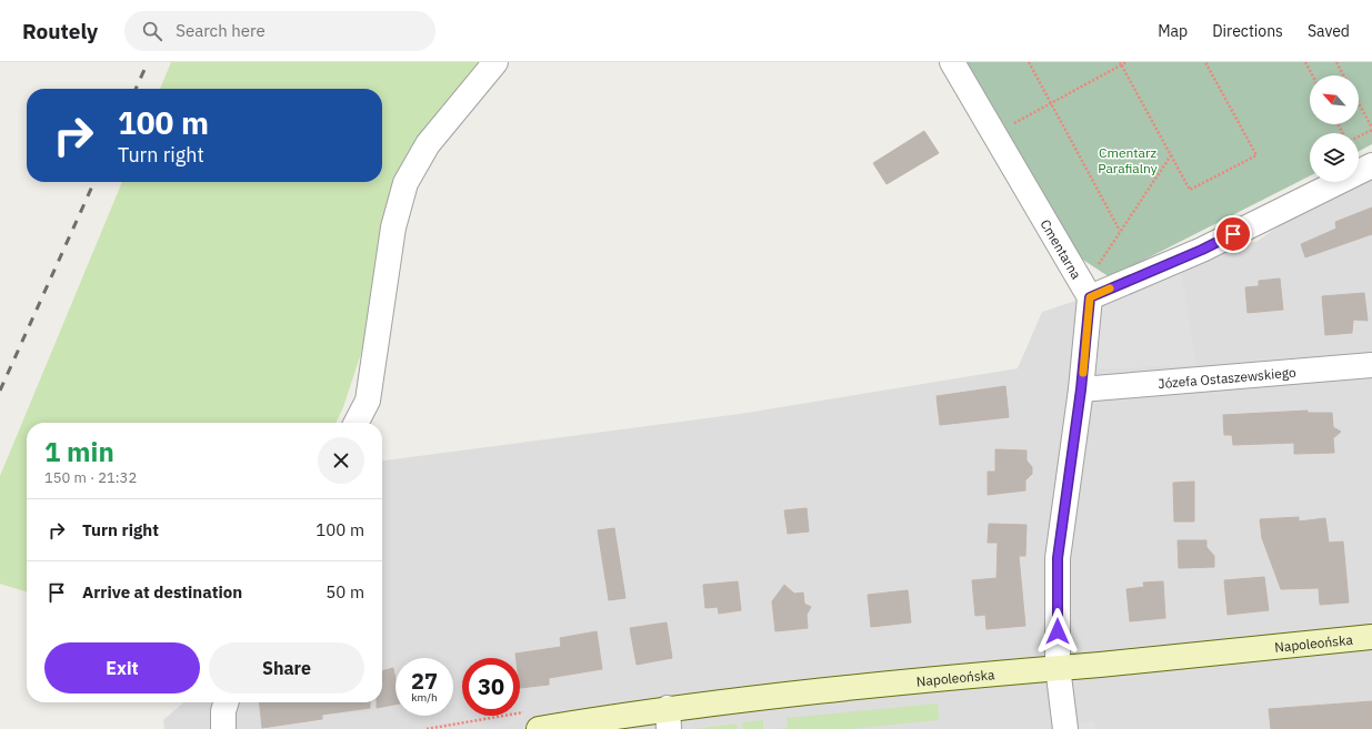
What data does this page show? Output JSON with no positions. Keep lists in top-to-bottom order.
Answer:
{
  "streets": {
    "street": ["Cmentarna", "Józefa Ostaszewskiego", "Napoleońska"]
  },
  "parks": ["Cmentarz Parafialny"],
  "north": "top left",
  "page": {
    "header": "Routely",
    "search": "Search here",
    "nav": ["Map", "Directions", "Saved"],
    "turn": ["100 m", "Turn right"],
    "heading": ["1 min", "150 m · 21:32"],
    "list": [
      {
        "name": "Turn right",
        "value": "100 m"
      },
      {
        "name": "Arrive at destination",
        "value": "50 m"
      }
    ],
    "buttons": ["Exit", "Share"],
    "speed": "27 km/h",
    "limit": "30"
  }
}
